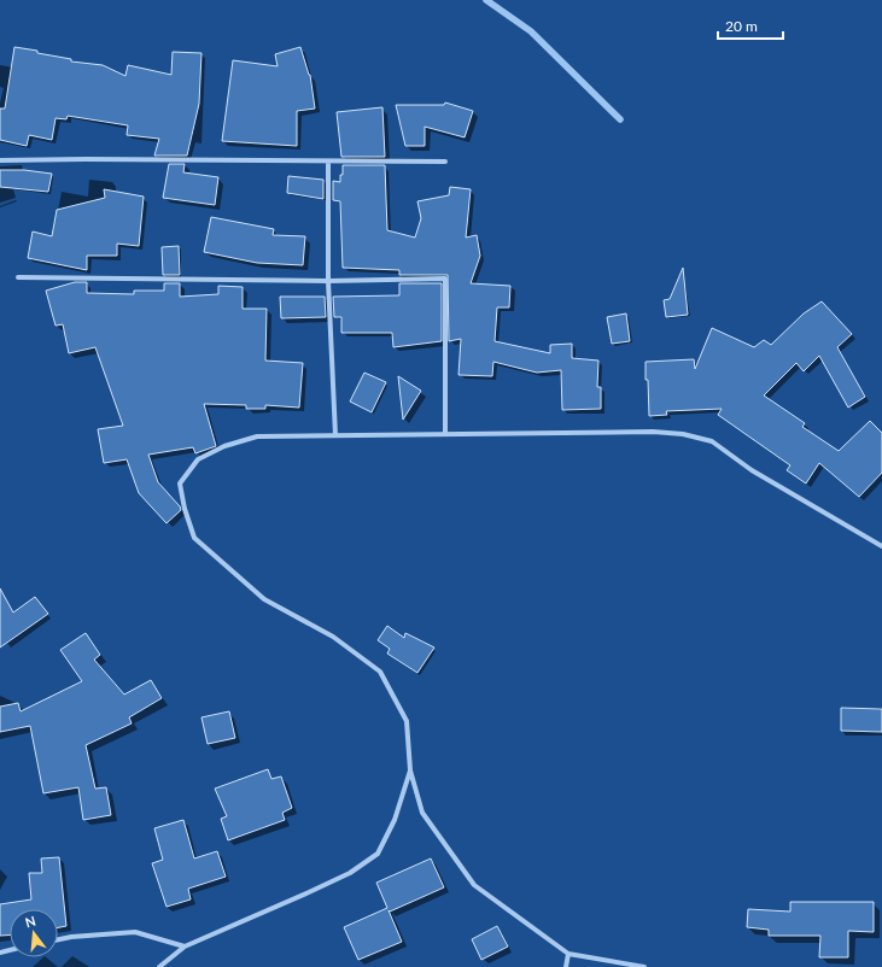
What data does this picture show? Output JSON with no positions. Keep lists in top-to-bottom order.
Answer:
{
  "scale_bar": "20 m",
  "north": "top"
}
